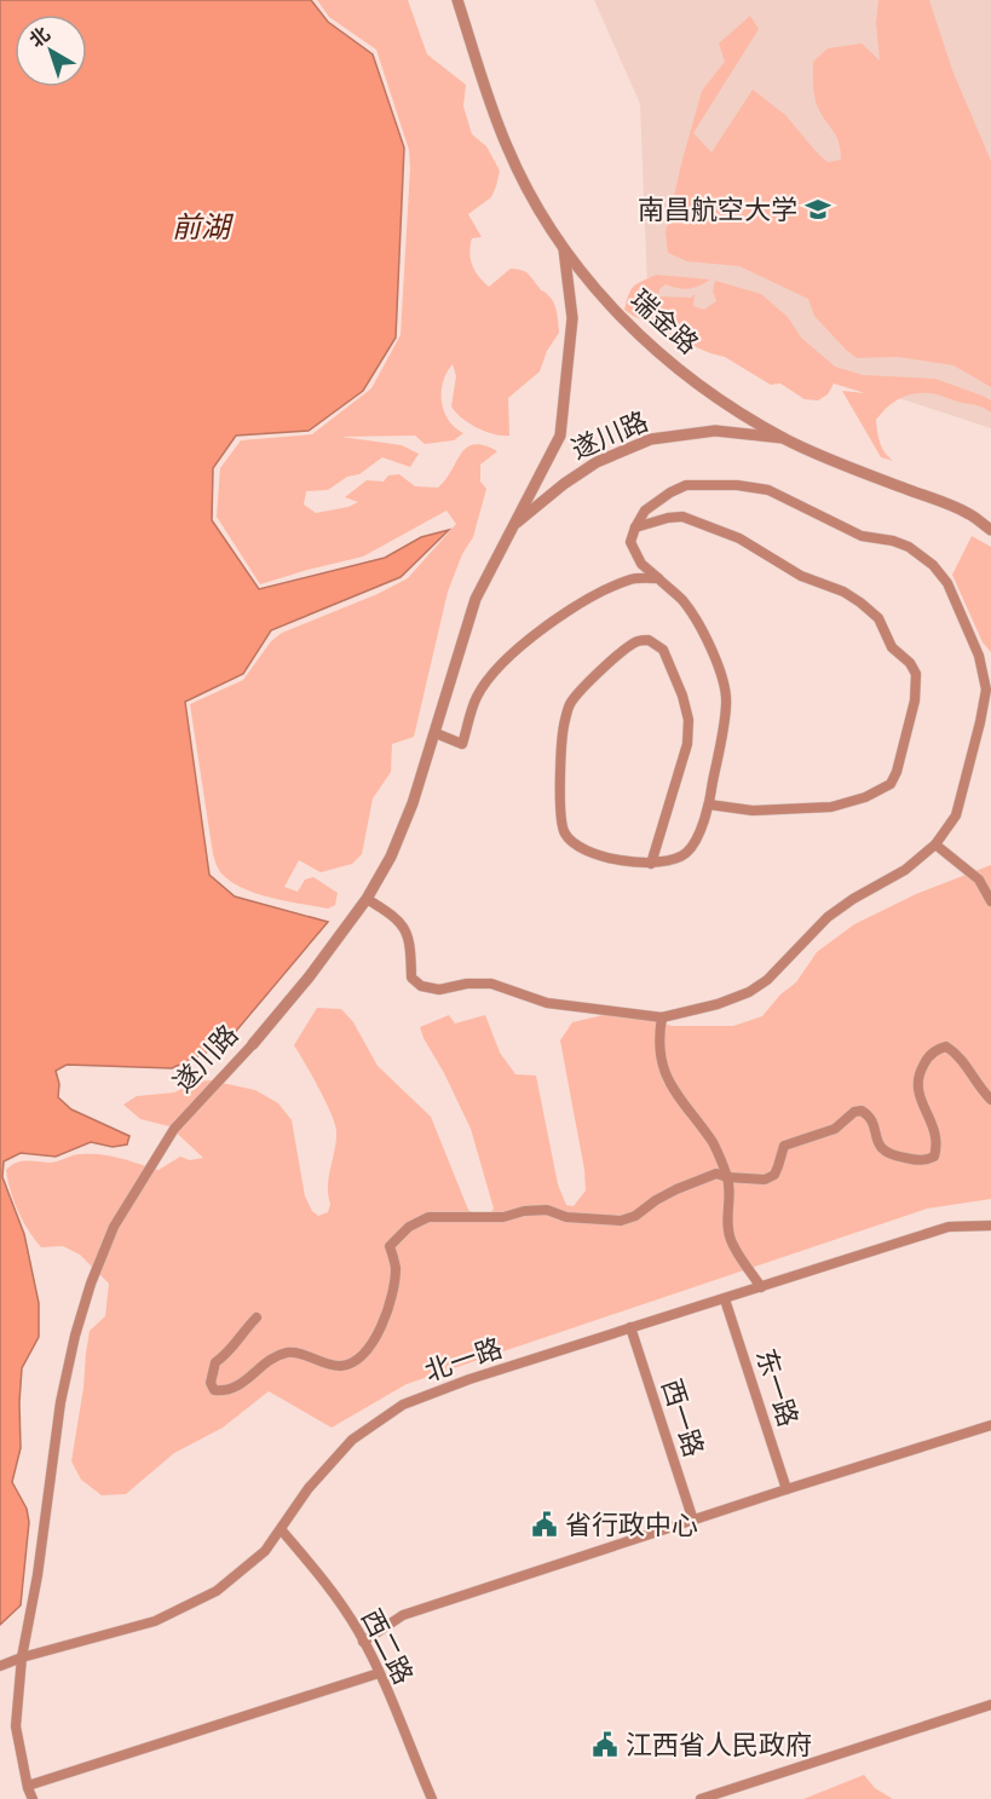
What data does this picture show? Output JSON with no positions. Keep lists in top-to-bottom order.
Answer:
{
  "streets": {
    "street": [
      "瑞金路",
      "遂川路",
      "北一路",
      "东一路",
      "西一路",
      "西二路"
    ]
  },
  "crossings": [
    ["瑞金路", "遂川路"],
    ["遂川路", "北一路"],
    ["北一路", "东一路"],
    ["北一路", "西一路"],
    ["北一路", "西二路"]
  ],
  "water": ["前湖"],
  "places": {
    "school or university": ["南昌航空大学"],
    "public building": ["省行政中心", "江西省人民政府"]
  },
  "north": "top left"
}
